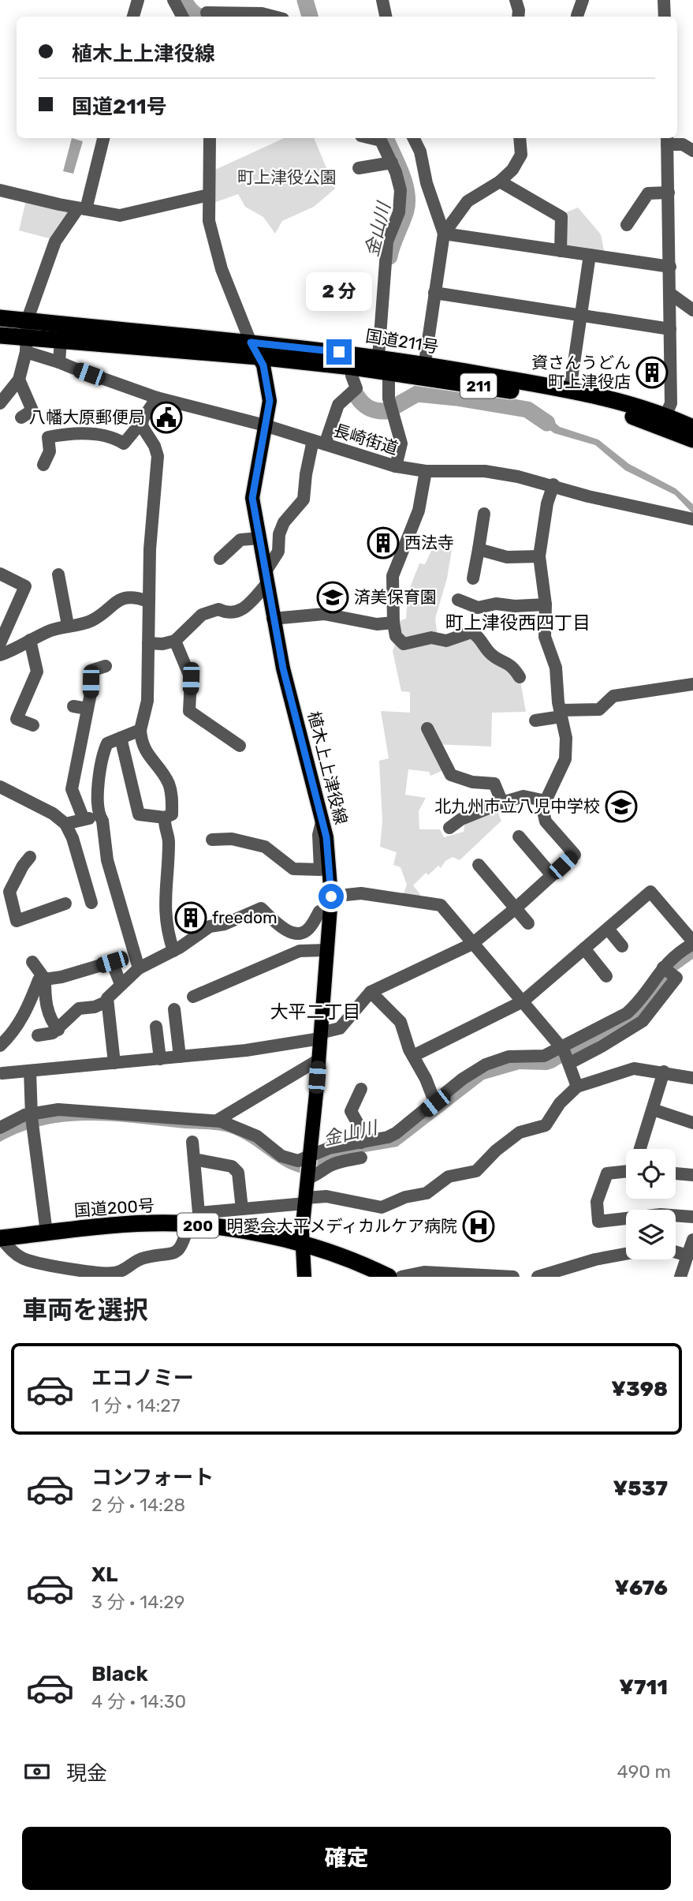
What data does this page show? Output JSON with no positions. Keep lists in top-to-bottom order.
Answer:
{
  "streets": {
    "highway": [
      "国道211号",
      "211",
      "国道200号",
      "200"
    ],
    "main road": ["植木上上津役線"],
    "street": ["長崎街道"]
  },
  "crossings": [
    ["国道211号", "長崎街道"],
    ["国道211号", "植木上上津役線"],
    ["長崎街道", "植木上上津役線"],
    ["植木上上津役線", "国道200号"]
  ],
  "districts": ["町上津役西四丁目", "大平二丁目"],
  "water": ["金山川"],
  "parks": ["町上津役公園"],
  "places": {
    "building": ["資さんうどん 町上津役店", "西法寺", "freedom"],
    "public building": ["八幡大原郵便局"],
    "school or university": ["済美保育園", "北九州市立八児中学校"],
    "hospital": ["明愛会大平メディカルケア病院"]
  },
  "page": {
    "banner": ["植木上上津役線", "国道211号"],
    "bubble": "2 分",
    "heading": "車両を選択",
    "list": [
      {
        "name": "エコノミー",
        "note": "1 分 · 14:27",
        "value": "¥398"
      },
      {
        "name": "コンフォート",
        "note": "2 分 · 14:28",
        "value": "¥537"
      },
      {
        "name": "XL",
        "note": "3 分 · 14:29",
        "value": "¥676"
      },
      {
        "name": "Black",
        "note": "4 分 · 14:30",
        "value": "¥711"
      }
    ],
    "pay": ["現金", "490 m"],
    "buttons": "確定"
  }
}
